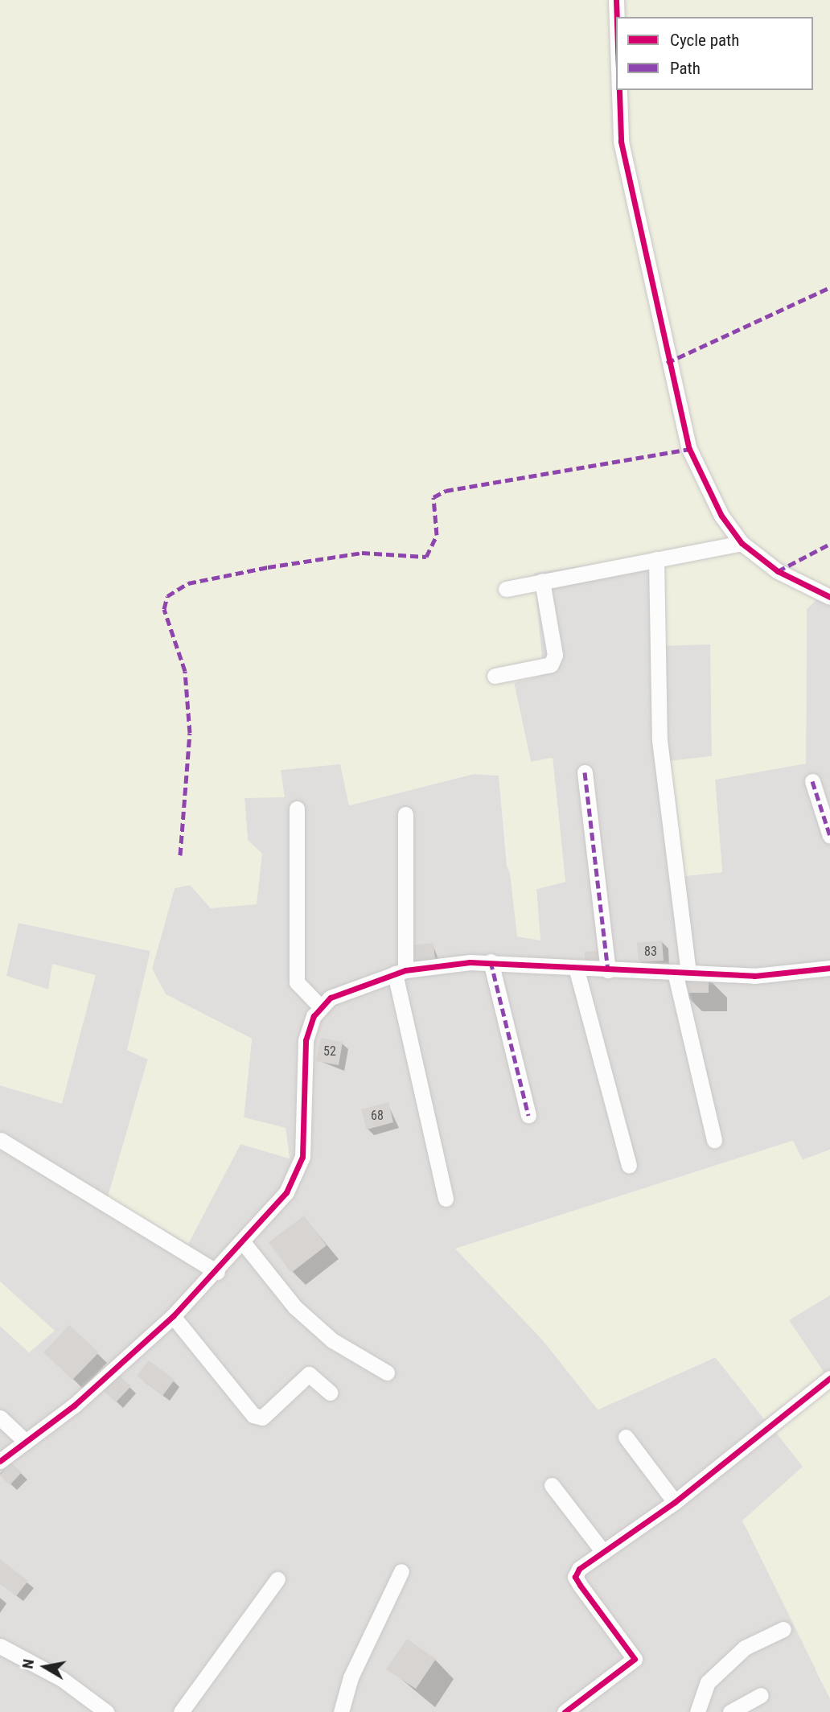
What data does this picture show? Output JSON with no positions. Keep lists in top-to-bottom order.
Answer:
{
  "house_numbers": ["83", "52", "68"],
  "legend": ["Cycle path", "Path"],
  "north": "left"
}
